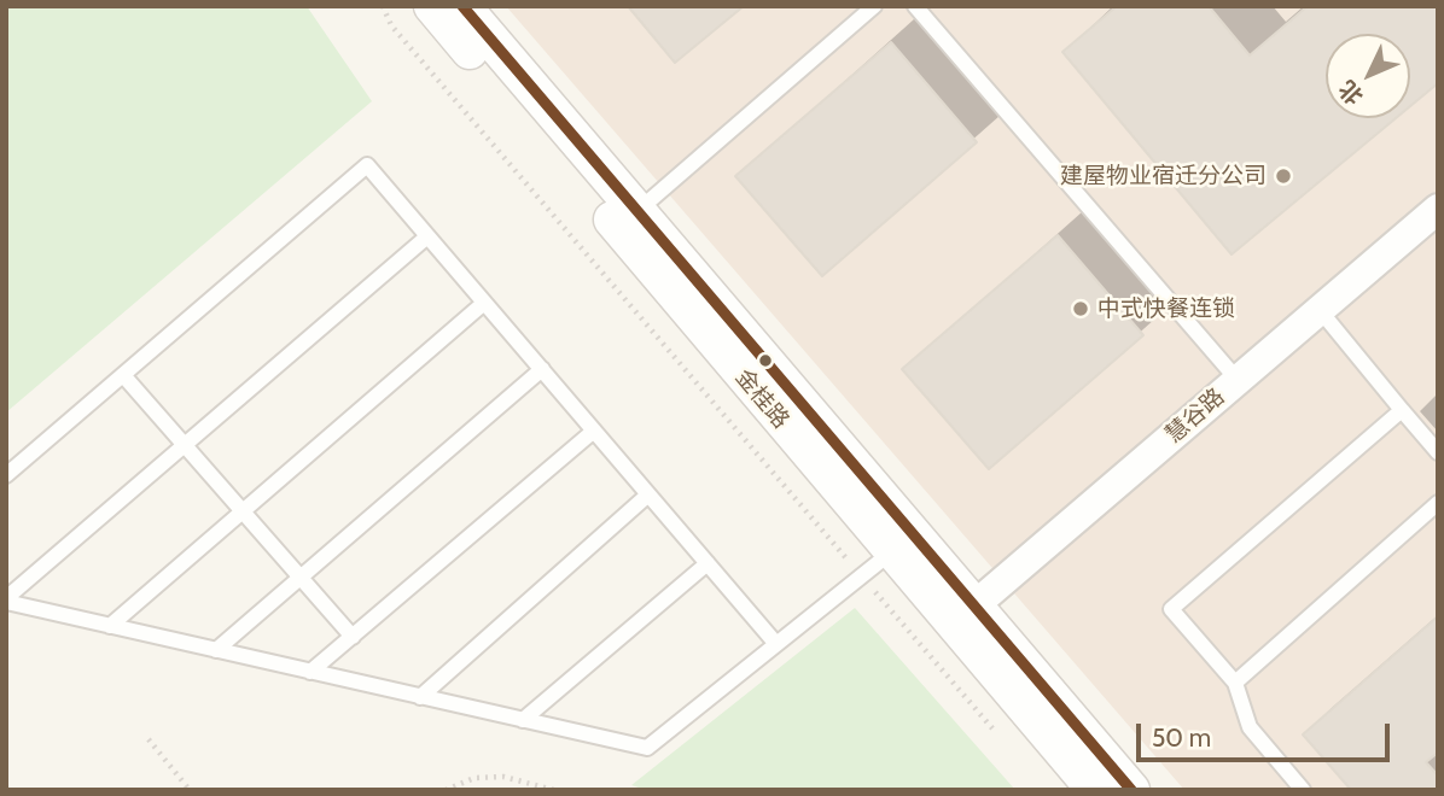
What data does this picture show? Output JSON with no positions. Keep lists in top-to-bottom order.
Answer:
{
  "streets": {
    "street": ["金桂路", "慧谷路"]
  },
  "crossings": [
    ["金桂路", "慧谷路"]
  ],
  "places": ["建屋物业宿迁分公司", "中式快餐连锁"],
  "scale_bar": "50 m",
  "north": "bottom left"
}
